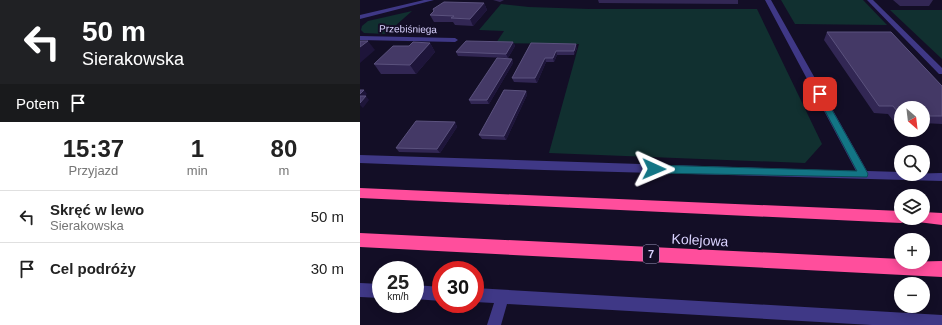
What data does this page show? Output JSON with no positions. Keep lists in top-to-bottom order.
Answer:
{
  "streets": {
    "highway": ["Kolejowa", "7"],
    "street": ["Przebiśniega"]
  },
  "north": "bottom right",
  "page": {
    "turn": ["50 m", "Sierakowska"],
    "then": "Potem",
    "map_buttons": ["+", "−"],
    "eta": [
      "15:37",
      "Przyjazd",
      "1",
      "min",
      "80",
      "m"
    ],
    "list": [
      {
        "name": "Skręć w lewo",
        "note": "Sierakowska",
        "value": "50 m"
      },
      {
        "name": "Cel podróży",
        "value": "30 m"
      }
    ],
    "speed": "25 km/h",
    "limit": "30"
  }
}
